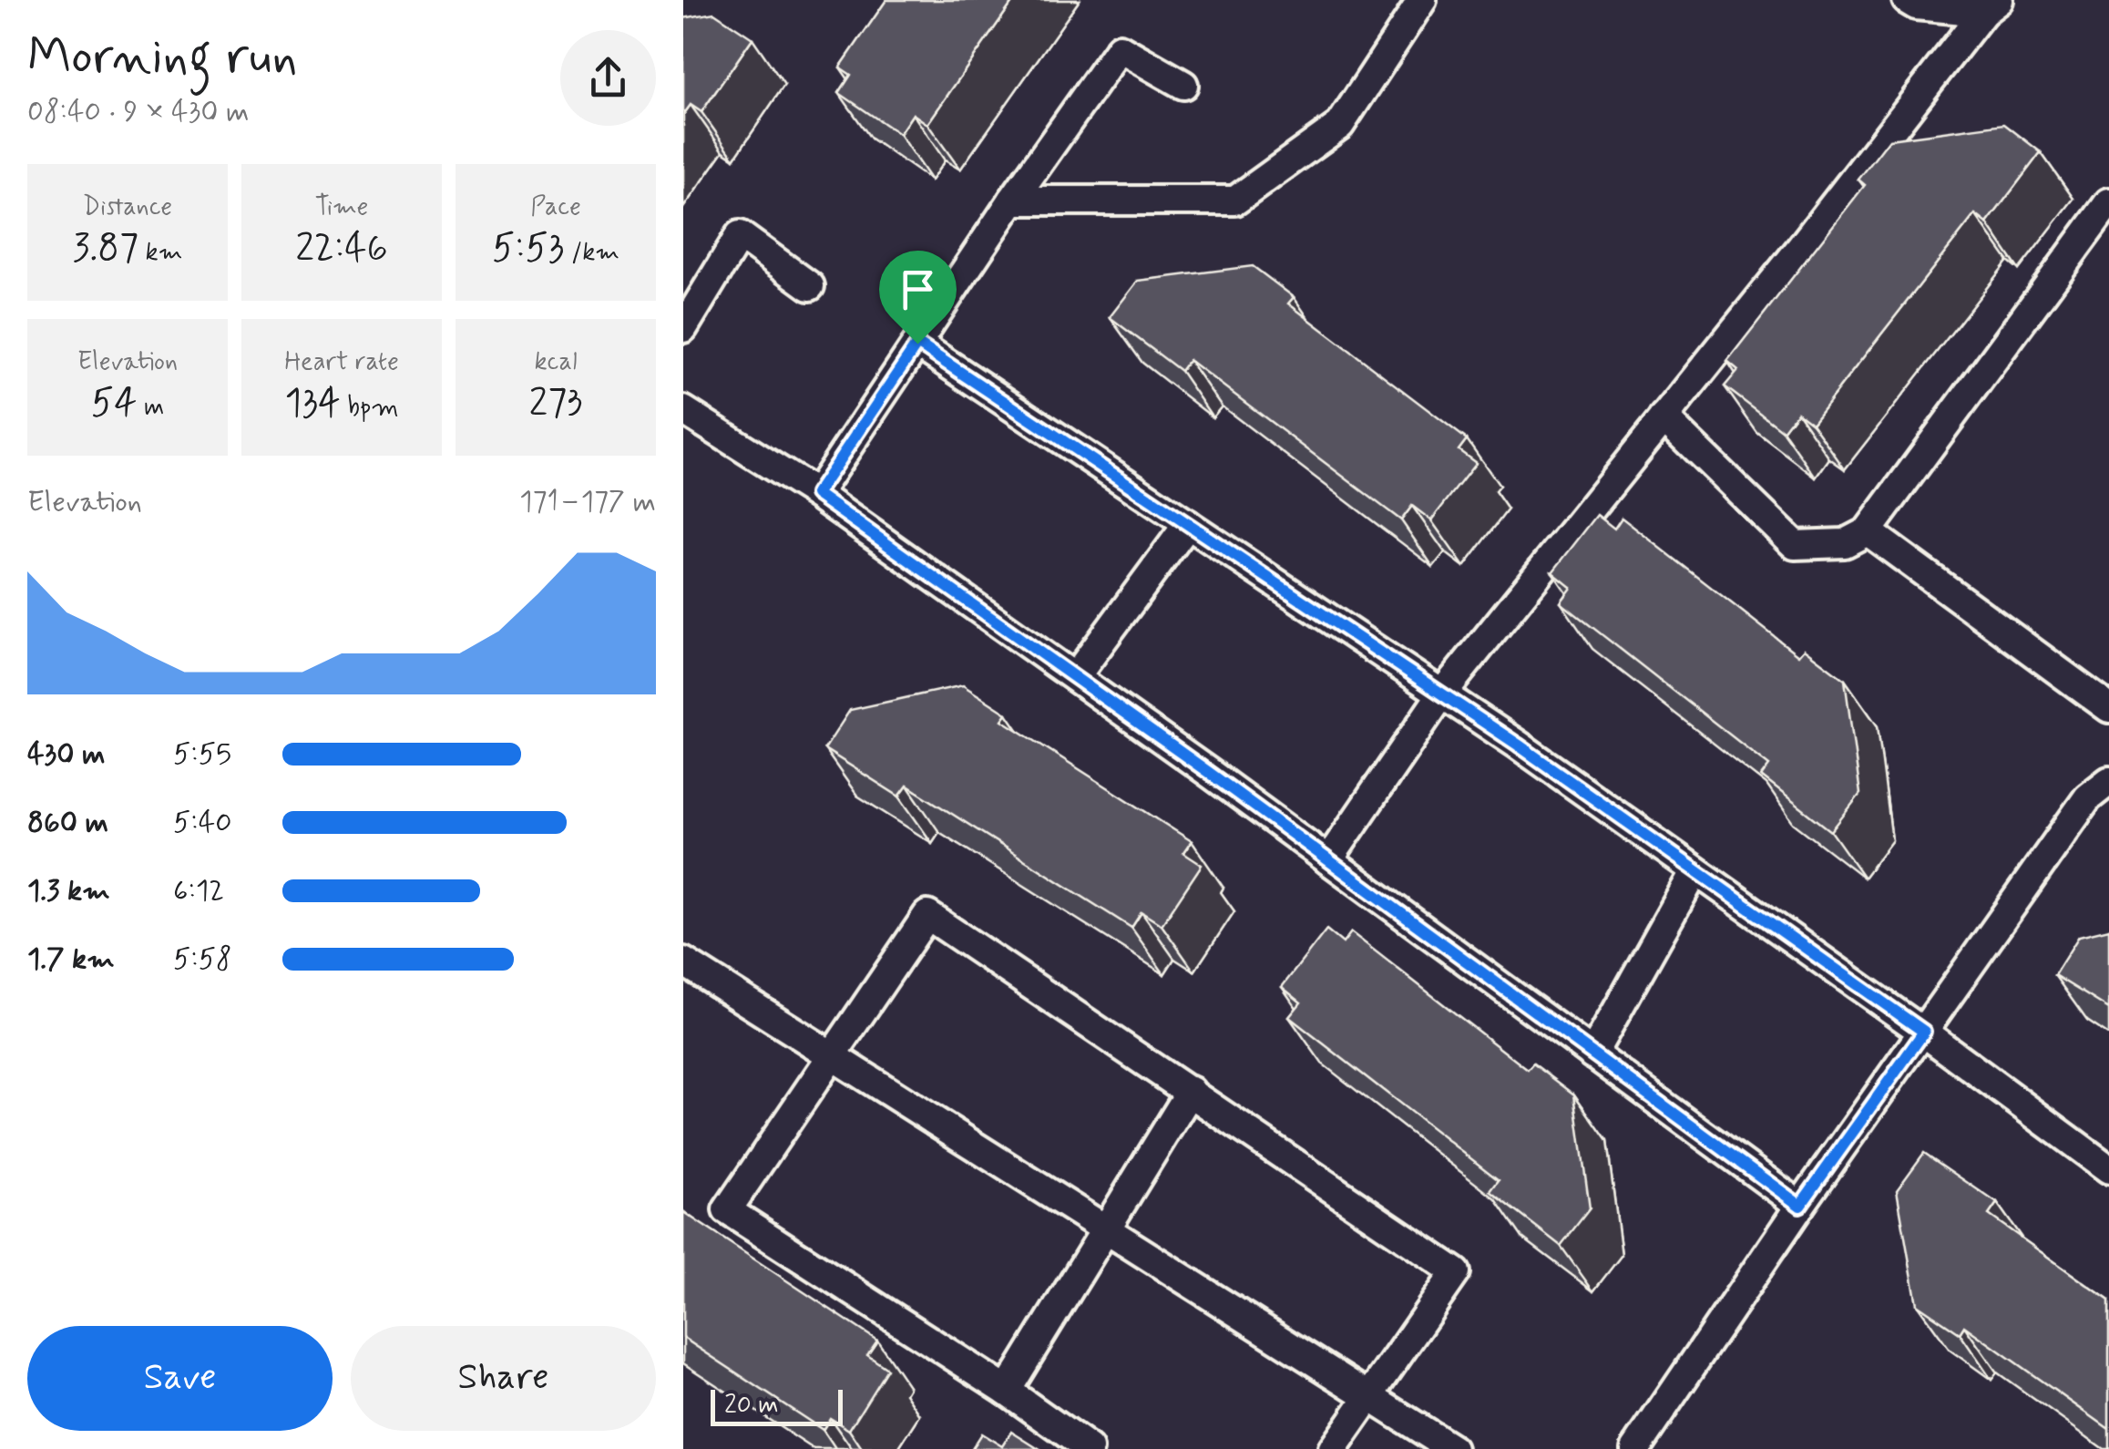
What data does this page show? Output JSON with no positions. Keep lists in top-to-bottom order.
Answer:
{
  "scale_bar": "20 m",
  "page": {
    "heading": ["Morning run", "08:40 · 9 × 430 m"],
    "stats": [
      ["Distance", "3.87 km"],
      ["Time", "22:46"],
      ["Pace", "5:53 /km"],
      ["Elevation", "54 m"],
      ["Heart rate", "134 bpm"],
      ["kcal", "273"]
    ],
    "chart": ["Elevation", "171–177 m"],
    "list": [
      {
        "name": "430 m",
        "note": "5:55"
      },
      {
        "name": "860 m",
        "note": "5:40"
      },
      {
        "name": "1.3 km",
        "note": "6:12"
      },
      {
        "name": "1.7 km",
        "note": "5:58"
      }
    ],
    "buttons": ["Save", "Share"],
    "scale": "20 m"
  }
}
